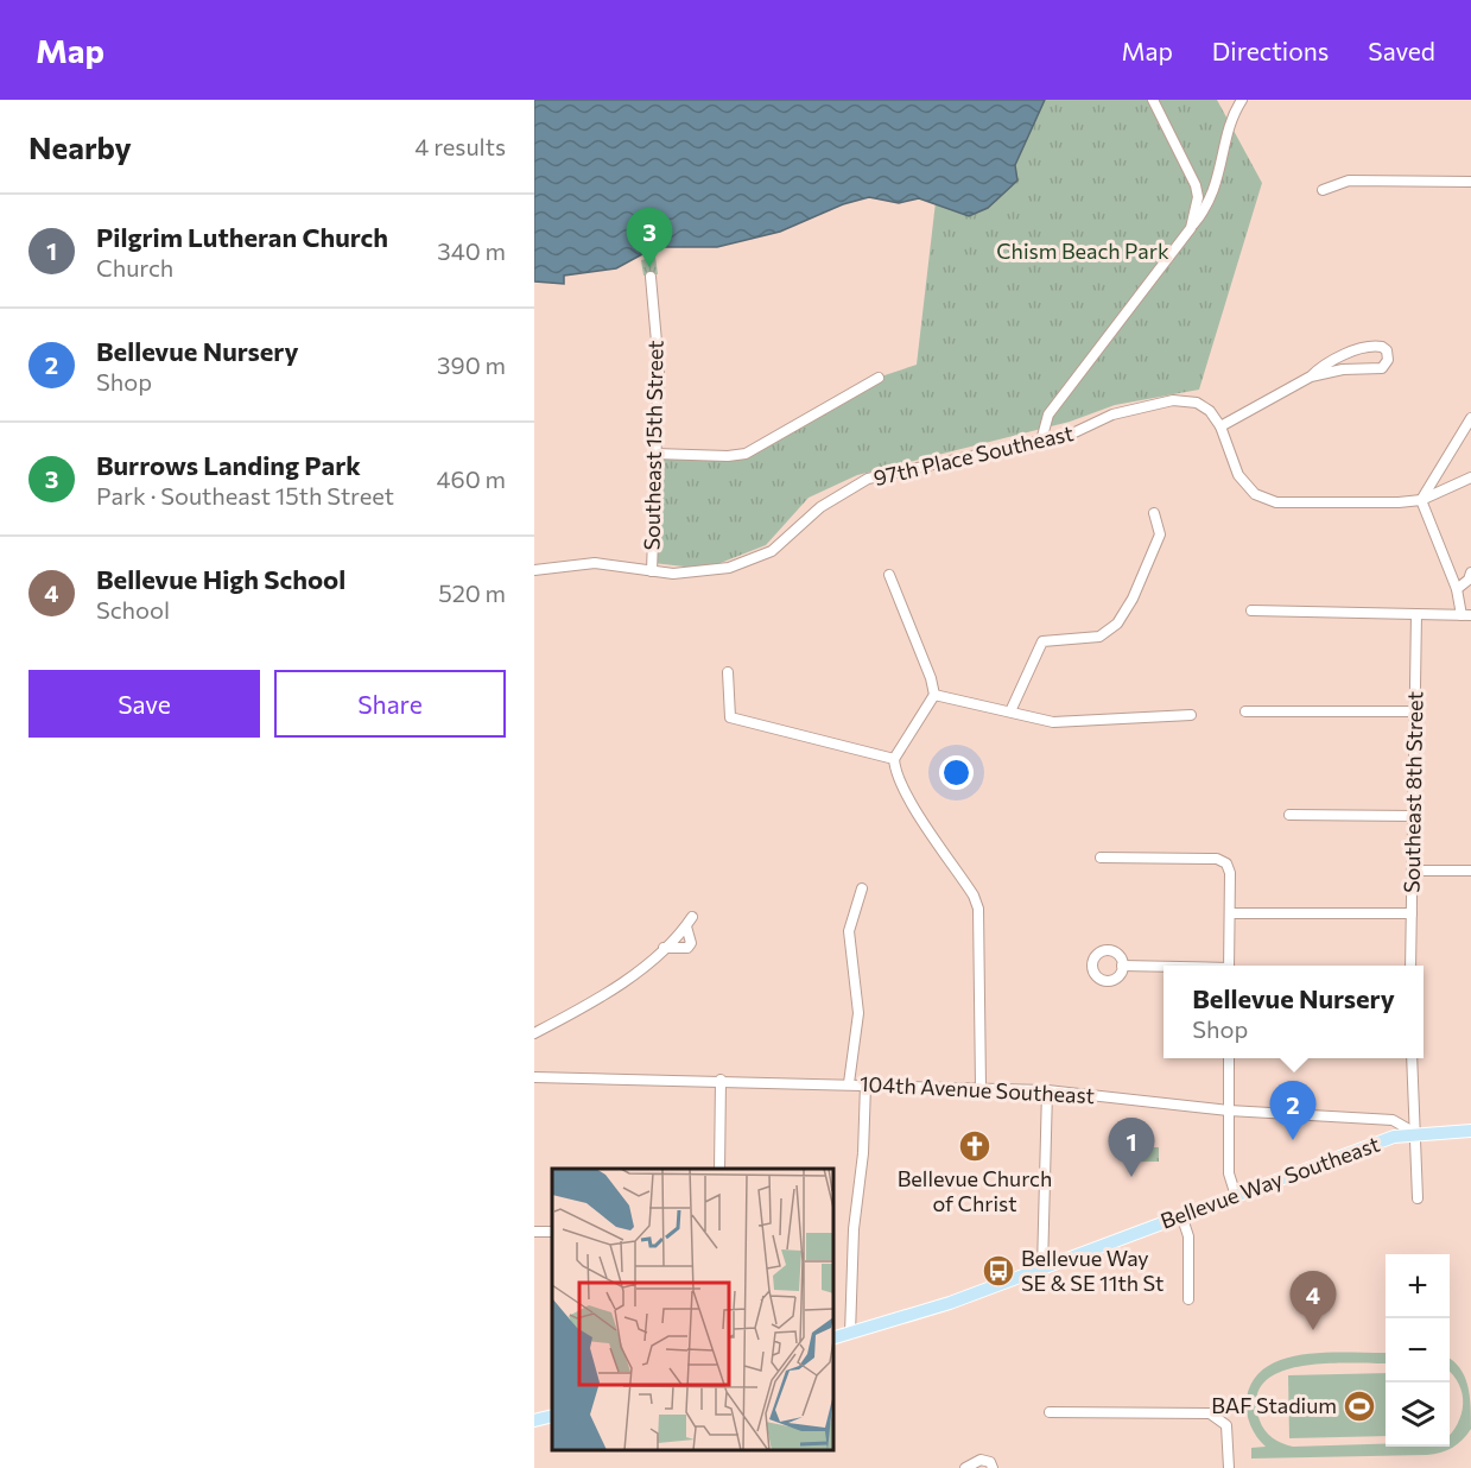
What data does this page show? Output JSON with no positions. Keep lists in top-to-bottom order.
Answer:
{
  "streets": {
    "main road": ["Bellevue Way Southeast"],
    "street": [
      "Southeast 15th Street",
      "97th Place Southeast",
      "Southeast 8th Street",
      "104th Avenue Southeast"
    ]
  },
  "crossings": [
    ["Southeast 15th Street", "97th Place Southeast"],
    ["104th Avenue Southeast", "Bellevue Way Southeast"]
  ],
  "parks": ["Chism Beach Park"],
  "places": {
    "church": ["Bellevue Church of Christ"],
    "bus stop": ["Bellevue Way SE & SE 11th St"],
    "sports": ["BAF Stadium"]
  },
  "page": {
    "header": "Map",
    "nav": ["Map", "Directions", "Saved"],
    "heading": ["Nearby", "4 results"],
    "list": [
      {
        "mark": "1",
        "name": "Pilgrim Lutheran Church",
        "note": "Church",
        "value": "340 m"
      },
      {
        "mark": "2",
        "name": "Bellevue Nursery",
        "note": "Shop",
        "value": "390 m"
      },
      {
        "mark": "3",
        "name": "Burrows Landing Park",
        "note": "Park · Southeast 15th Street",
        "value": "460 m"
      },
      {
        "mark": "4",
        "name": "Bellevue High School",
        "note": "School",
        "value": "520 m"
      }
    ],
    "pins": [
      "3",
      "2",
      "1",
      "4"
    ],
    "buttons": ["Save", "Share"],
    "popup": ["Bellevue Nursery", "Shop"],
    "map_buttons": ["+", "−"]
  }
}
